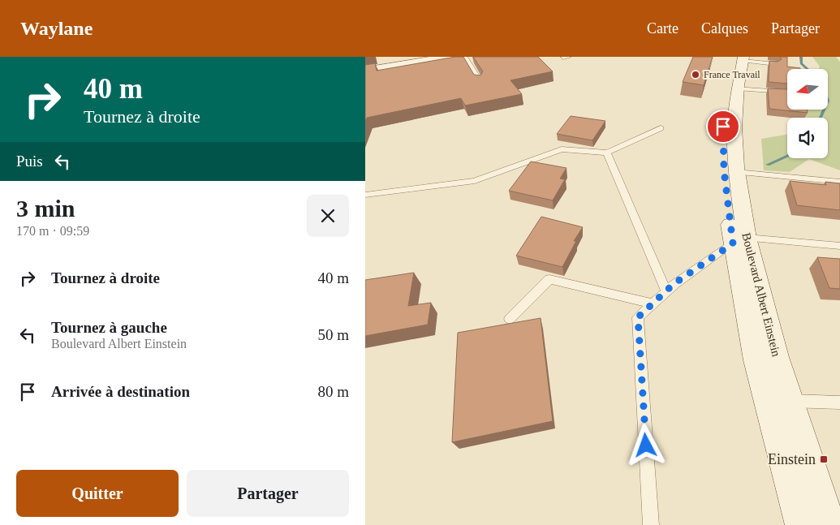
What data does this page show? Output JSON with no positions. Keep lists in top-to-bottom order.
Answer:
{
  "streets": {
    "main road": ["Boulevard Albert Einstein"]
  },
  "places": {
    "other": ["France Travail"],
    "transit": ["Einstein"]
  },
  "north": "left",
  "page": {
    "header": "Waylane",
    "nav": ["Carte", "Calques", "Partager"],
    "turn": ["40 m", "Tournez à droite"],
    "then": "Puis",
    "heading": ["3 min", "170 m · 09:59"],
    "list": [
      {
        "name": "Tournez à droite",
        "value": "40 m"
      },
      {
        "name": "Tournez à gauche",
        "note": "Boulevard Albert Einstein",
        "value": "50 m"
      },
      {
        "name": "Arrivée à destination",
        "value": "80 m"
      }
    ],
    "buttons": ["Quitter", "Partager"]
  }
}
